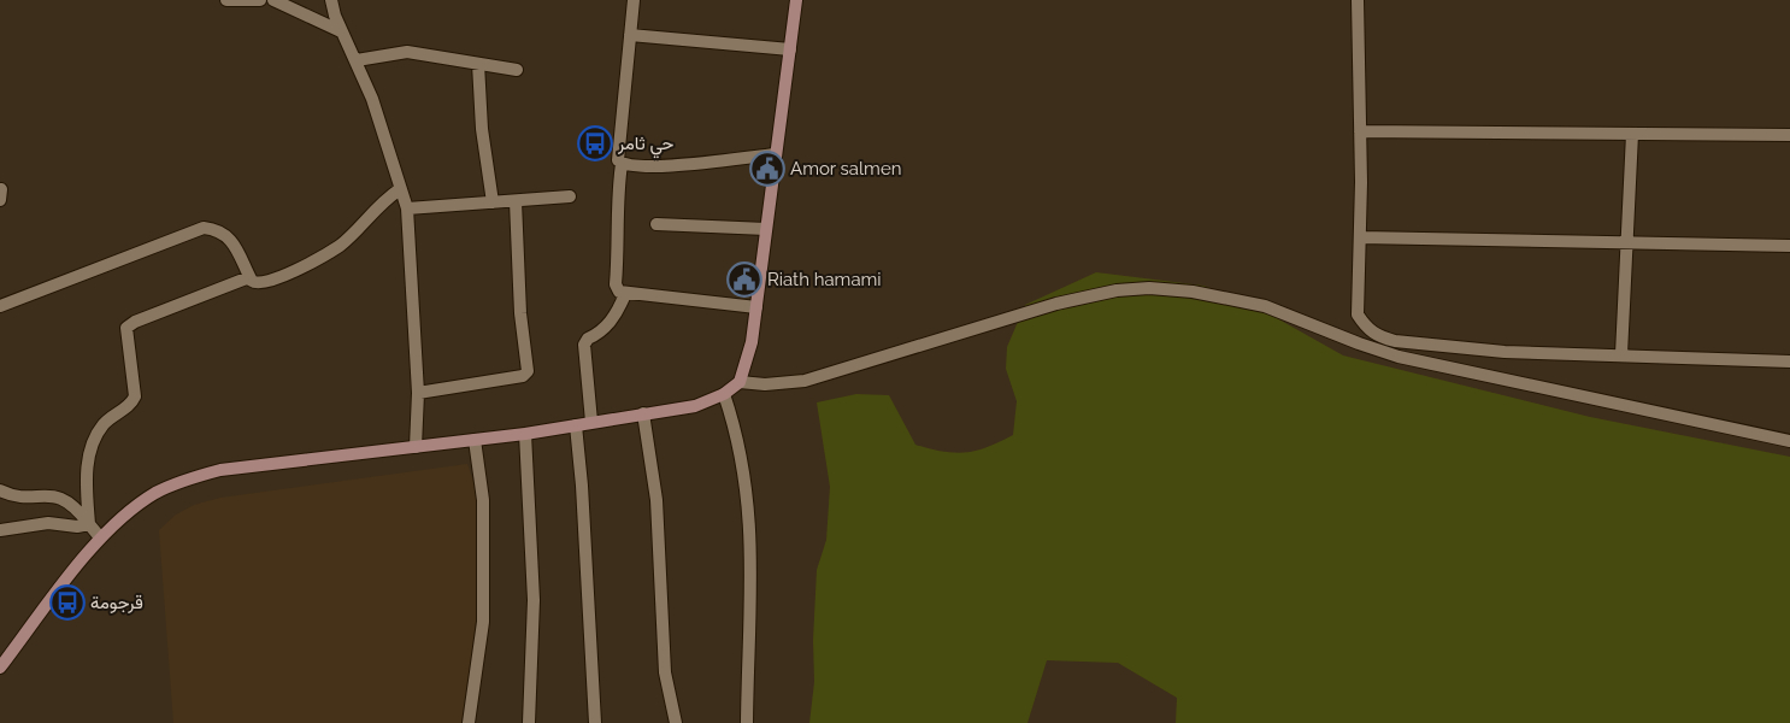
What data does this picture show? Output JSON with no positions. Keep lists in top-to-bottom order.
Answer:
{
  "places": {
    "bus stop": ["حي ثامر", "قرجومة"],
    "public building": ["Amor salmen", "Riath hamami"]
  }
}
